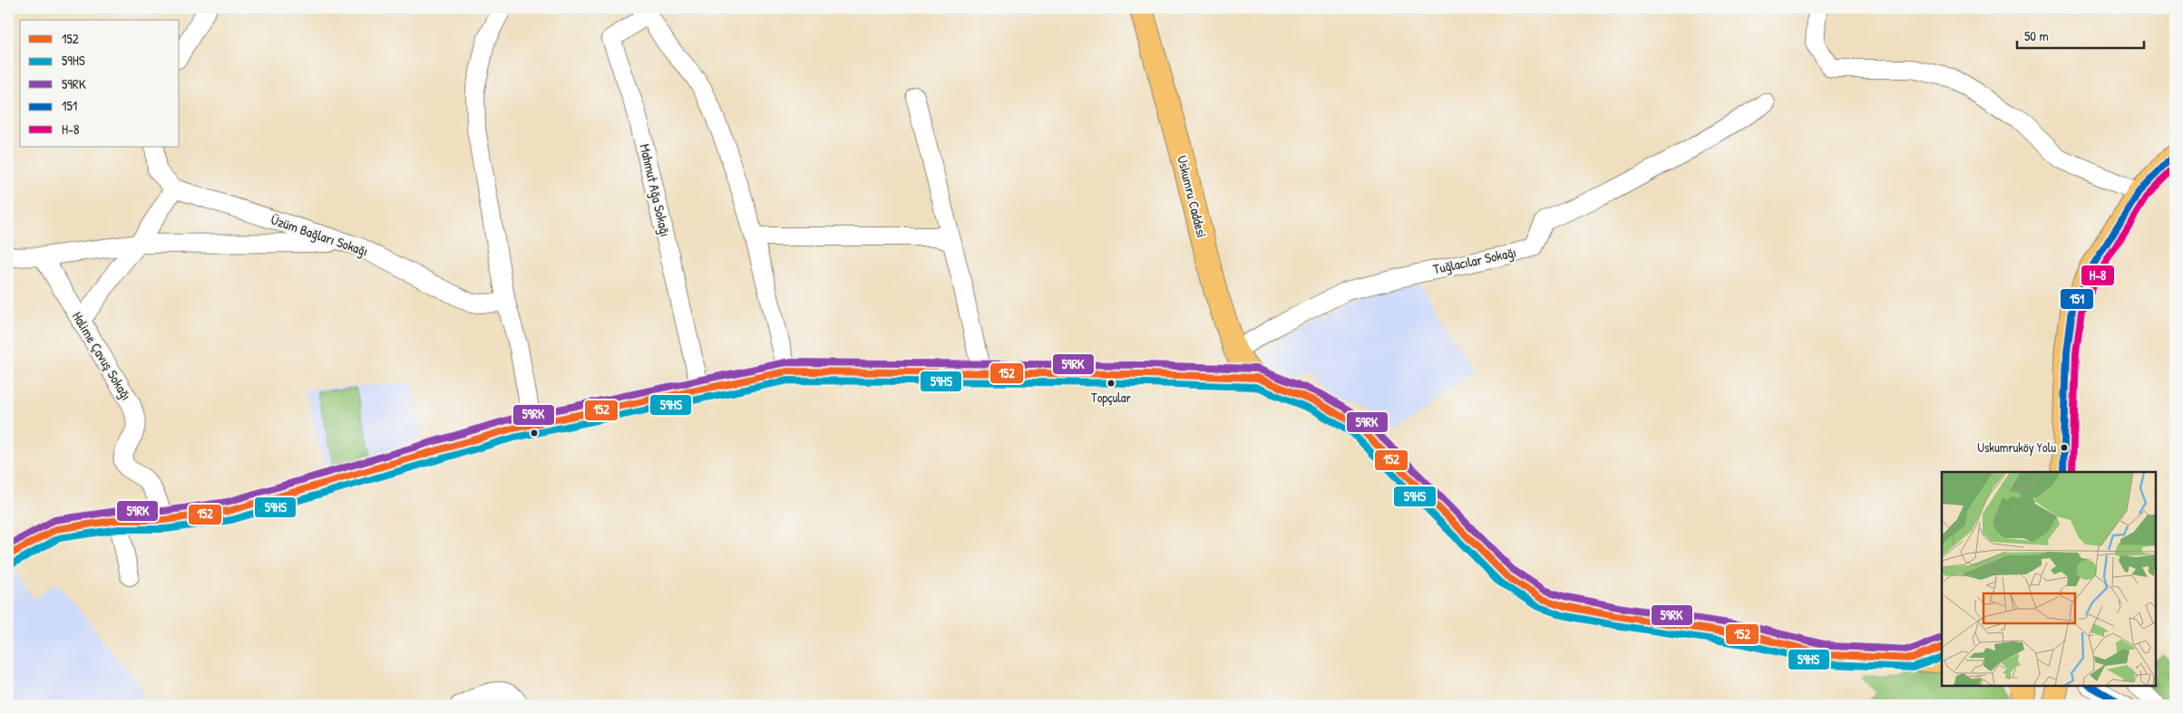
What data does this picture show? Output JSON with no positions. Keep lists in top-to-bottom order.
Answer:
{
  "streets": {
    "main road": ["Uskumru Caddesi"],
    "street": [
      "Mahmut Ağa Sokağı",
      "Üzüm Bağları Sokağı",
      "Tuğlacılar Sokağı",
      "Halime Çavuş Sokağı"
    ]
  },
  "crossings": [
    ["Uskumru Caddesi", "Tuğlacılar Sokağı"]
  ],
  "places": ["Topçular", "Uskumruköy Yolu"],
  "lines": [
    "transit line 151",
    "transit line H-8",
    "transit line 59RK",
    "transit line 152",
    "transit line 59HS"
  ],
  "legend": [
    "152",
    "59HS",
    "59RK",
    "151",
    "H-8"
  ],
  "scale_bar": "50 m"
}
